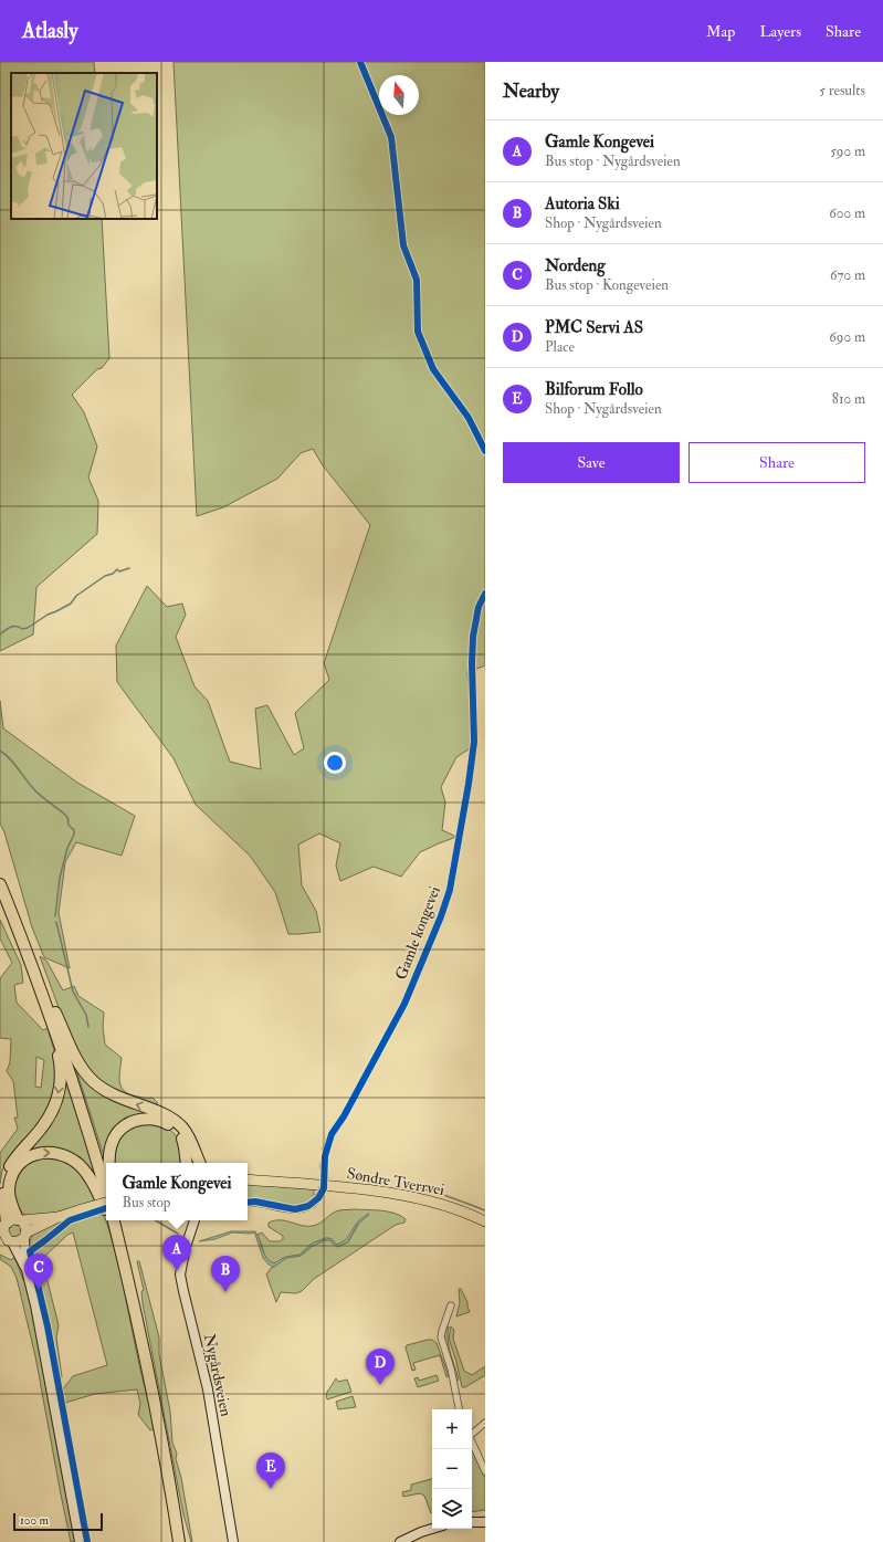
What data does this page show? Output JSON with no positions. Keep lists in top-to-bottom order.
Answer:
{
  "streets": {
    "main road": ["Søndre Tverrvei"],
    "street": ["Gamle kongevei", "Nygårdsveien"]
  },
  "scale_bar": "100 m",
  "north": "top",
  "page": {
    "header": "Atlasly",
    "nav": ["Map", "Layers", "Share"],
    "heading": ["Nearby", "5 results"],
    "list": [
      {
        "mark": "A",
        "name": "Gamle Kongevei",
        "note": "Bus stop · Nygårdsveien",
        "value": "590 m"
      },
      {
        "mark": "B",
        "name": "Autoria Ski",
        "note": "Shop · Nygårdsveien",
        "value": "600 m"
      },
      {
        "mark": "C",
        "name": "Nordeng",
        "note": "Bus stop · Kongeveien",
        "value": "670 m"
      },
      {
        "mark": "D",
        "name": "PMC Servi AS",
        "note": "Place",
        "value": "690 m"
      },
      {
        "mark": "E",
        "name": "Bilforum Follo",
        "note": "Shop · Nygårdsveien",
        "value": "810 m"
      }
    ],
    "buttons": ["Save", "Share"],
    "popup": ["Gamle Kongevei", "Bus stop"],
    "pins": [
      "A",
      "C",
      "B",
      "D",
      "E"
    ],
    "map_buttons": ["+", "−"],
    "scale": "100 m"
  }
}
